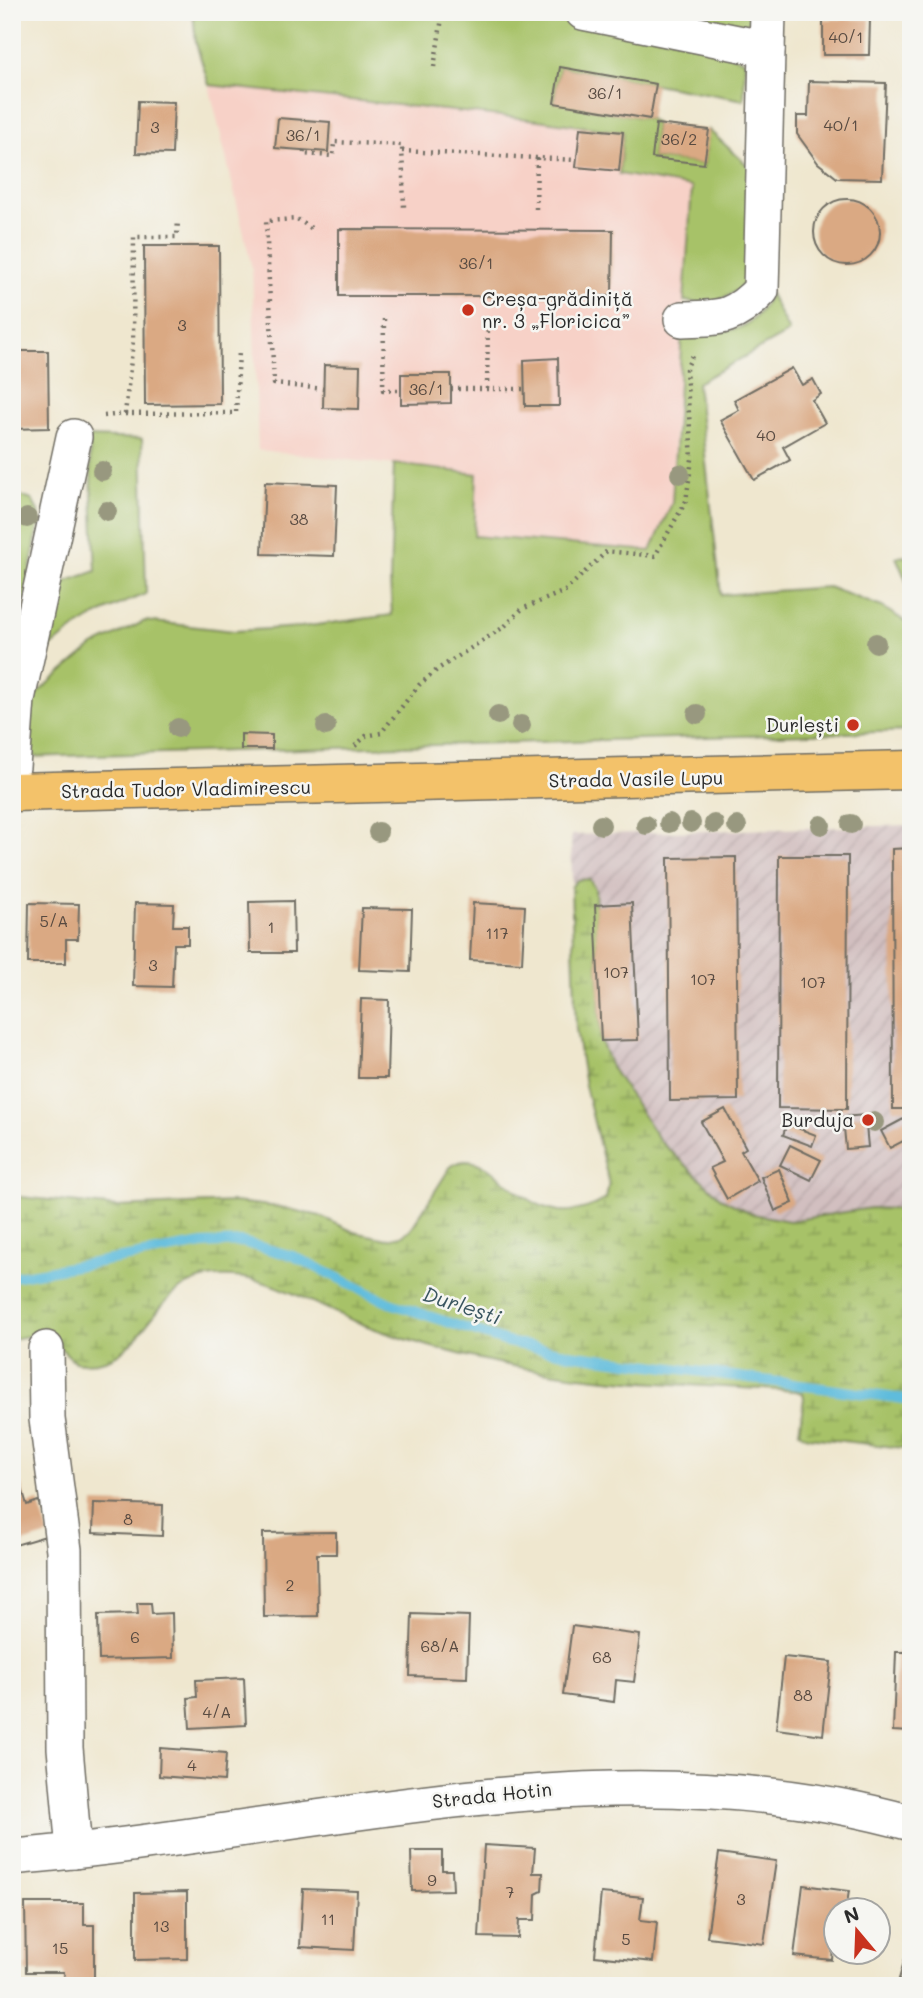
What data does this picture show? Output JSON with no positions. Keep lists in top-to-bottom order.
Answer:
{
  "streets": {
    "main road": ["Strada Vasile Lupu", "Strada Tudor Vladimirescu"],
    "street": ["Strada Hotin"]
  },
  "crossings": [
    ["Strada Vasile Lupu", "Strada Tudor Vladimirescu"]
  ],
  "water": ["Durlești"],
  "places": ["Creșa-grădiniță nr. 3 „Floricica”", "Durlești", "Burduja"],
  "house_numbers": [
    "40/1",
    "36/1",
    "40/1",
    "3",
    "36/1",
    "36/2",
    "36/1",
    "3",
    "36/1",
    "40",
    "38",
    "5/A",
    "1",
    "117",
    "3",
    "107",
    "107",
    "107",
    "8",
    "2",
    "6",
    "68/A",
    "68",
    "88",
    "4/A",
    "4",
    "9",
    "7",
    "3",
    "11",
    "13",
    "5",
    "15"
  ],
  "north": "top"
}
